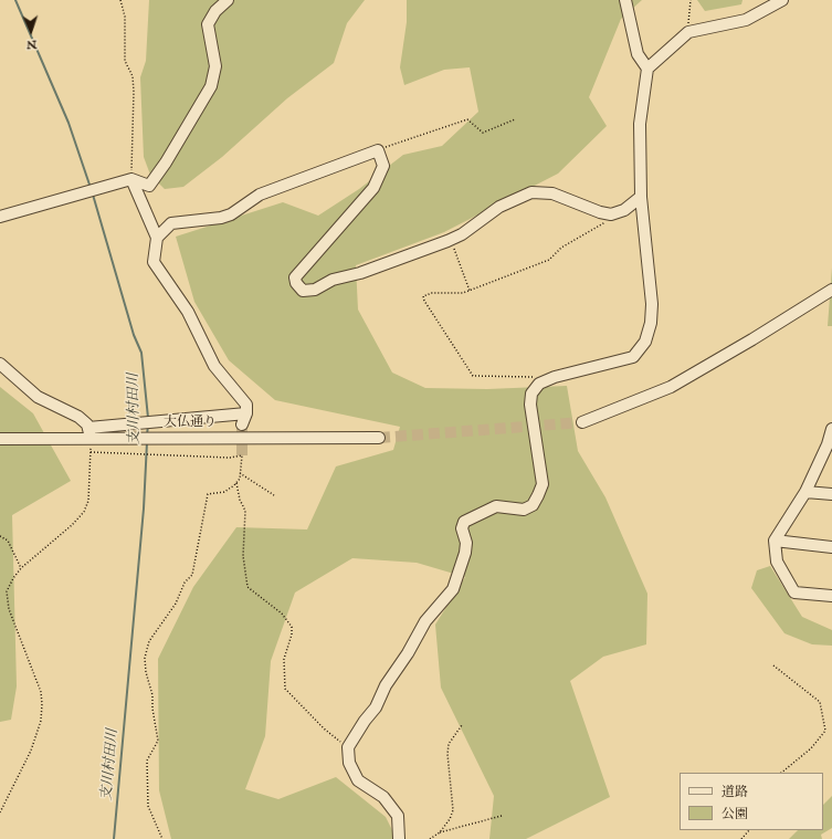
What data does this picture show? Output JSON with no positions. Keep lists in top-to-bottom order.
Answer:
{
  "streets": {
    "street": ["大仏通り"]
  },
  "water": ["支川村田川"],
  "legend": ["道路", "公園"],
  "north": "bottom"
}
